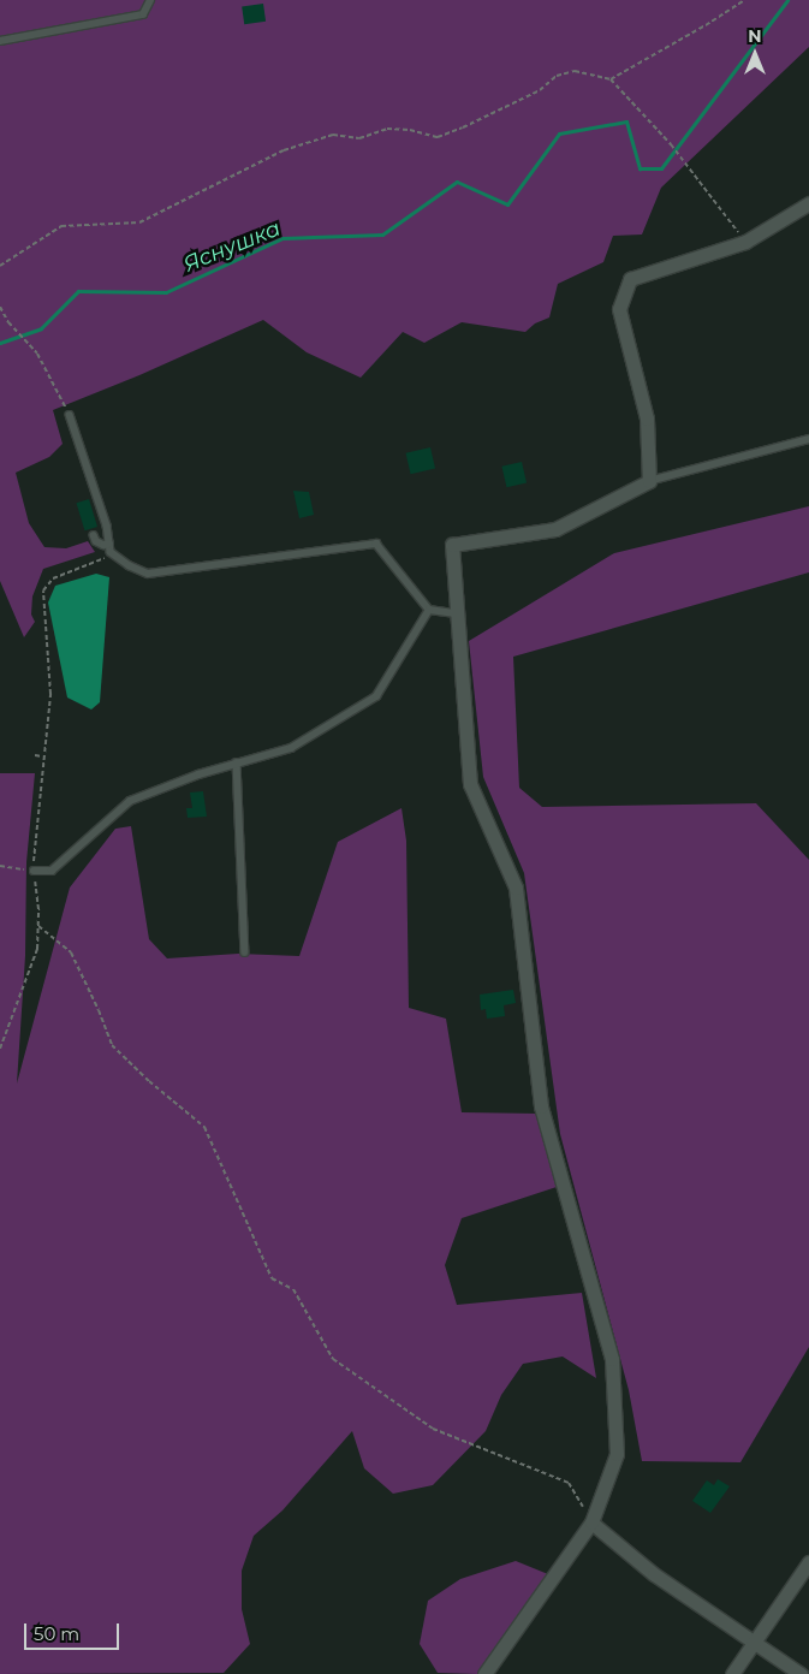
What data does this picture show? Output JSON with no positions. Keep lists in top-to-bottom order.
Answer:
{
  "water": ["Яснушка"],
  "scale_bar": "50 m",
  "north": "top"
}
